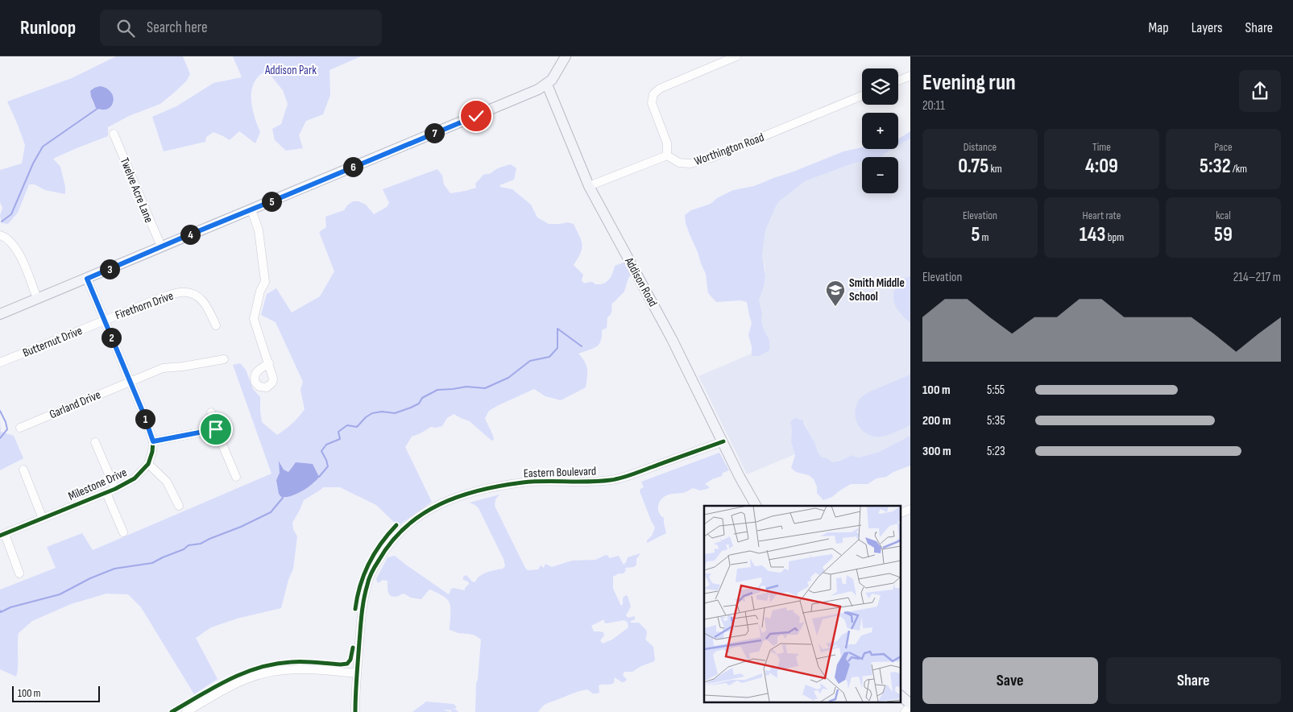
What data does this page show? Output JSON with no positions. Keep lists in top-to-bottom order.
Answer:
{
  "streets": {
    "main road": ["Addison Road"],
    "street": [
      "Worthington Road",
      "Twelve Acre Lane",
      "Firethorn Drive",
      "Butternut Drive",
      "Garland Drive",
      "Eastern Boulevard",
      "Milestone Drive"
    ]
  },
  "crossings": [
    ["Addison Road", "Eastern Boulevard"],
    ["Firethorn Drive", "Butternut Drive"]
  ],
  "parks": ["Addison Park"],
  "places": {
    "school or university": ["Smith Middle School"]
  },
  "scale_bar": "100 m",
  "page": {
    "header": "Runloop",
    "search": "Search here",
    "nav": ["Map", "Layers", "Share"],
    "heading": ["Evening run", "20:11"],
    "map_buttons": ["+", "−"],
    "pins": [
      "7",
      "6",
      "5",
      "4",
      "3",
      "2",
      "1"
    ],
    "stats": [
      ["Distance", "0.75 km"],
      ["Time", "4:09"],
      ["Pace", "5:32 /km"],
      ["Elevation", "5 m"],
      ["Heart rate", "143 bpm"],
      ["kcal", "59"]
    ],
    "chart": ["Elevation", "214–217 m"],
    "list": [
      {
        "name": "100 m",
        "note": "5:55"
      },
      {
        "name": "200 m",
        "note": "5:35"
      },
      {
        "name": "300 m",
        "note": "5:23"
      }
    ],
    "buttons": ["Save", "Share"],
    "scale": "100 m"
  }
}
